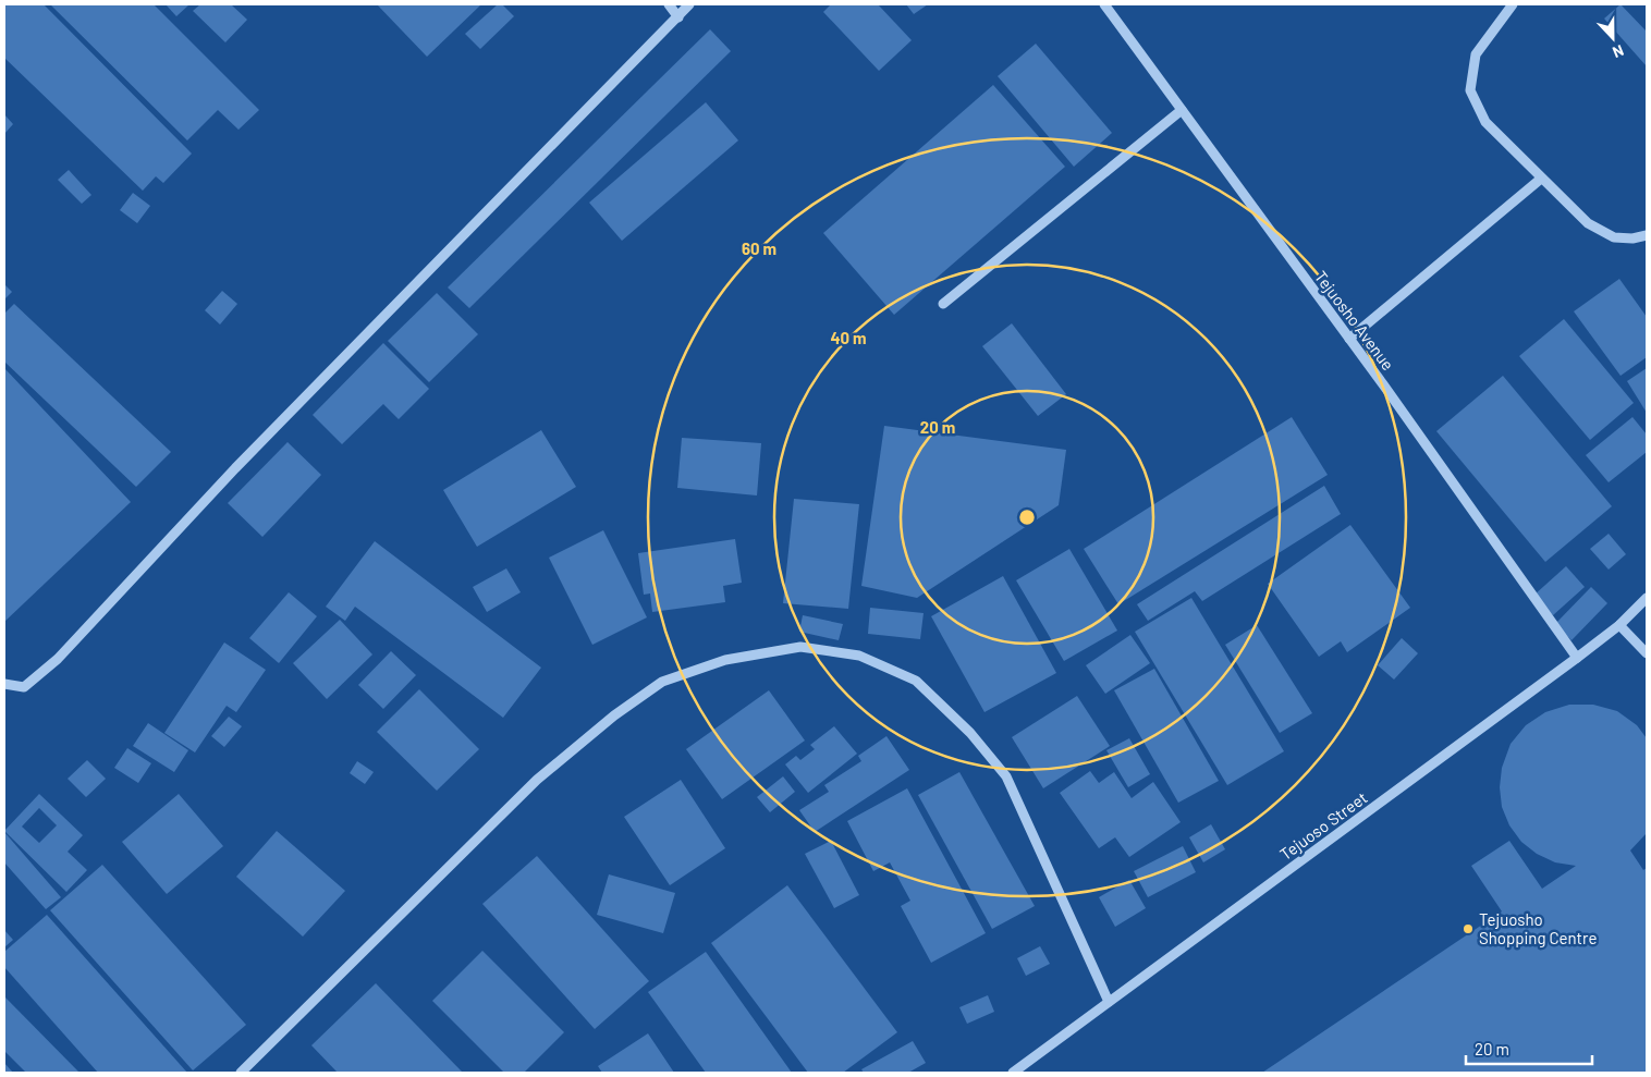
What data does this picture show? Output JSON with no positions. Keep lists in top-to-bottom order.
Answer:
{
  "streets": {
    "street": ["Tejuosho Avenue", "Tejuoso Street"]
  },
  "crossings": [
    ["Tejuosho Avenue", "Tejuoso Street"]
  ],
  "places": ["Tejuosho Shopping Centre"],
  "scale_bar": "20 m",
  "north": "bottom",
  "rings": ["60 m", "40 m", "20 m"]
}
